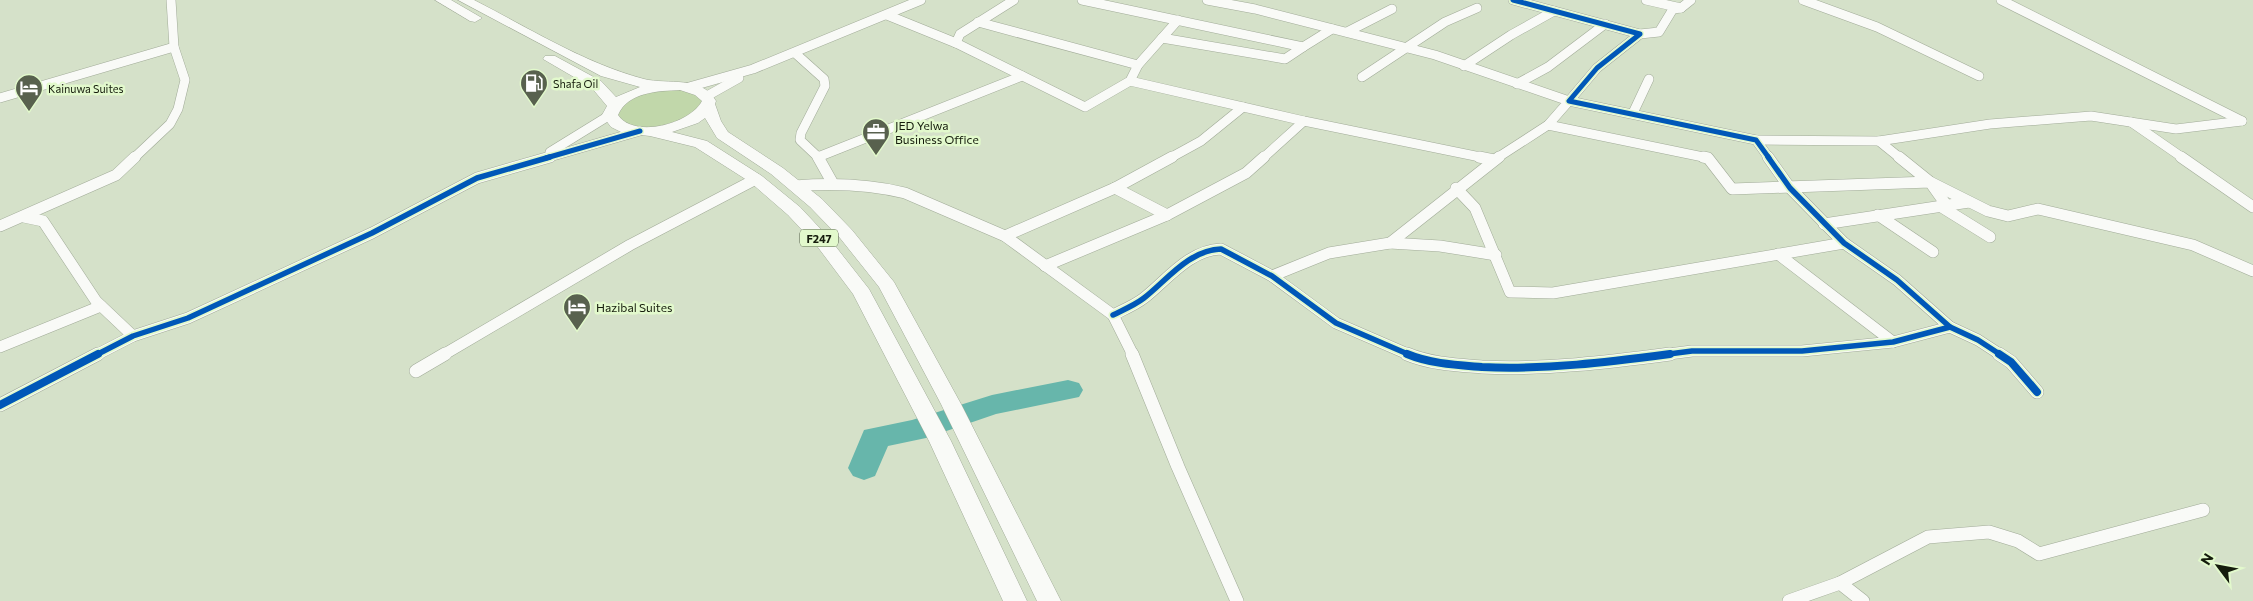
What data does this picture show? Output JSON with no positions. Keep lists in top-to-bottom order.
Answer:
{
  "streets": {
    "main road": ["F247"]
  },
  "places": {
    "fuel station": ["Shafa Oil"],
    "hotel": ["Kainuwa Suites", "Hazibal Suites"],
    "office": ["JED Yelwa Business Office"]
  },
  "north": "top left"
}
